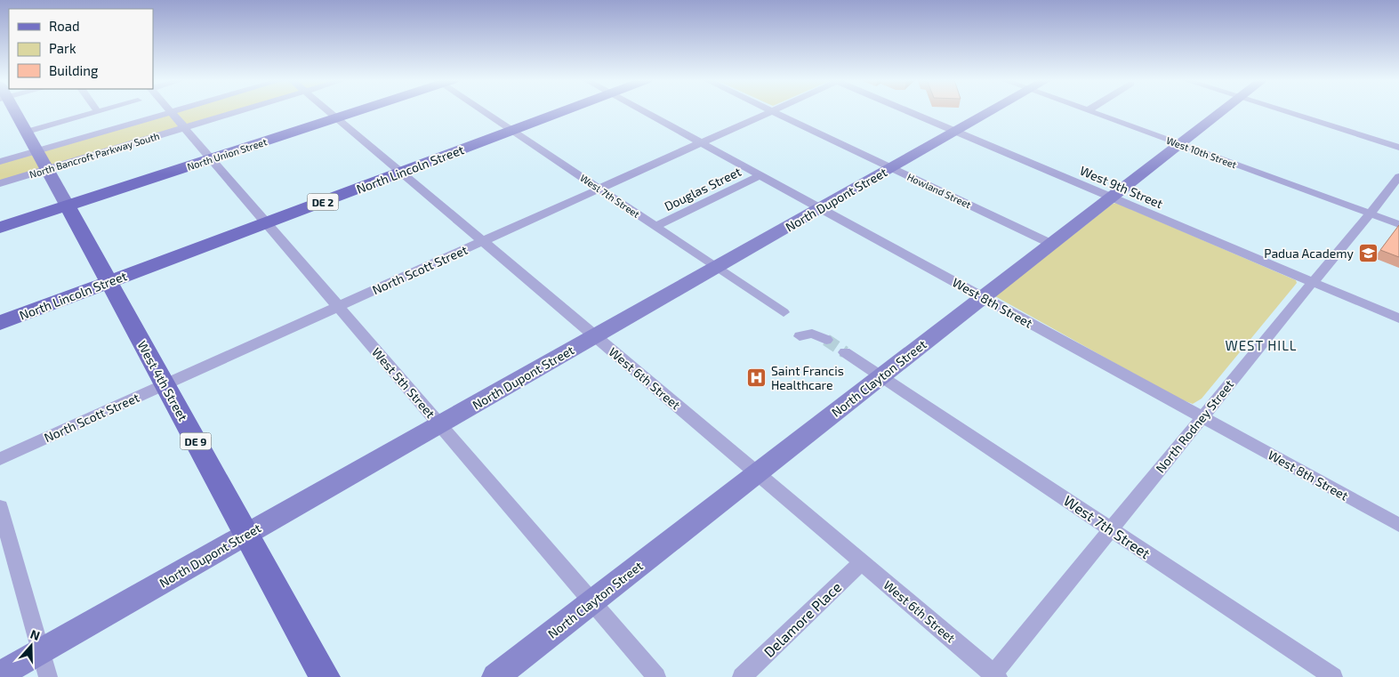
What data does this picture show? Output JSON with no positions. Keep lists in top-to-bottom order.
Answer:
{
  "streets": {
    "main road": [
      "North Union Street",
      "North Lincoln Street",
      "DE 2",
      "West 4th Street",
      "DE 9"
    ],
    "street": [
      "West 10th Street",
      "North Bancroft Parkway South",
      "West 9th Street",
      "Douglas Street",
      "Howland Street",
      "West 7th Street",
      "North Dupont Street",
      "North Scott Street",
      "West 8th Street",
      "West 6th Street",
      "North Clayton Street",
      "West 5th Street",
      "North Rodney Street",
      "Delamore Place"
    ]
  },
  "crossings": [
    ["West 10th Street", "North Clayton Street"],
    ["West 10th Street", "North Rodney Street"],
    ["North Union Street", "West 6th Street"],
    ["North Union Street", "West 4th Street"],
    ["North Union Street", "West 5th Street"],
    ["North Bancroft Parkway South", "West 4th Street"],
    ["North Bancroft Parkway South", "West 5th Street"],
    ["North Lincoln Street", "West 7th Street"],
    ["North Lincoln Street", "West 6th Street"],
    ["North Lincoln Street", "West 4th Street"],
    ["North Lincoln Street", "West 5th Street"],
    ["West 9th Street", "North Dupont Street"],
    ["West 9th Street", "North Clayton Street"],
    ["West 9th Street", "North Rodney Street"],
    ["Douglas Street", "West 7th Street"],
    ["Douglas Street", "West 8th Street"],
    ["Howland Street", "North Dupont Street"],
    ["Howland Street", "North Clayton Street"],
    ["West 7th Street", "North Dupont Street"],
    ["West 7th Street", "North Scott Street"],
    ["West 7th Street", "North Clayton Street"],
    ["West 7th Street", "North Rodney Street"],
    ["North Dupont Street", "West 8th Street"],
    ["North Dupont Street", "West 6th Street"],
    ["North Dupont Street", "West 4th Street"],
    ["North Dupont Street", "West 5th Street"],
    ["North Scott Street", "West 8th Street"],
    ["North Scott Street", "West 6th Street"],
    ["North Scott Street", "West 4th Street"],
    ["North Scott Street", "West 5th Street"],
    ["West 8th Street", "North Clayton Street"],
    ["West 8th Street", "North Rodney Street"],
    ["West 6th Street", "North Clayton Street"],
    ["West 6th Street", "North Rodney Street"],
    ["West 6th Street", "Delamore Place"],
    ["North Clayton Street", "West 5th Street"]
  ],
  "districts": ["WEST HILL"],
  "places": {
    "school or university": ["Padua Academy"],
    "hospital": ["Saint Francis Healthcare"]
  },
  "legend": ["Road", "Park", "Building"],
  "north": "top"
}
